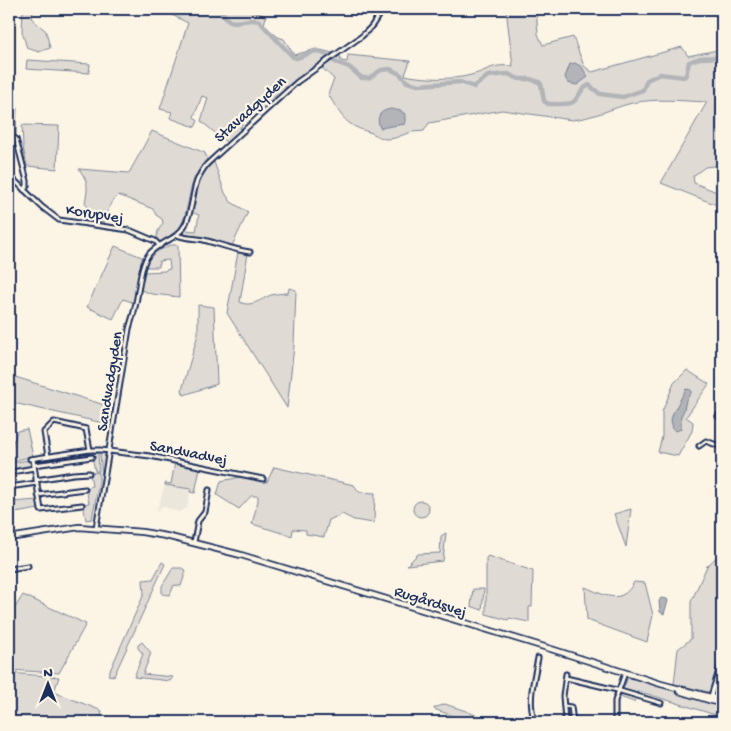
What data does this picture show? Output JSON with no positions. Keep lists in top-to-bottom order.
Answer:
{
  "streets": {
    "main road": ["Rugårdsvej"],
    "street": [
      "Stavadgyden",
      "Korupvej",
      "Sandvadgyden",
      "Sandvadvej"
    ]
  },
  "crossings": [
    ["Korupvej", "Sandvadgyden"],
    ["Sandvadgyden", "Sandvadvej"],
    ["Sandvadgyden", "Rugårdsvej"]
  ],
  "north": "top"
}
